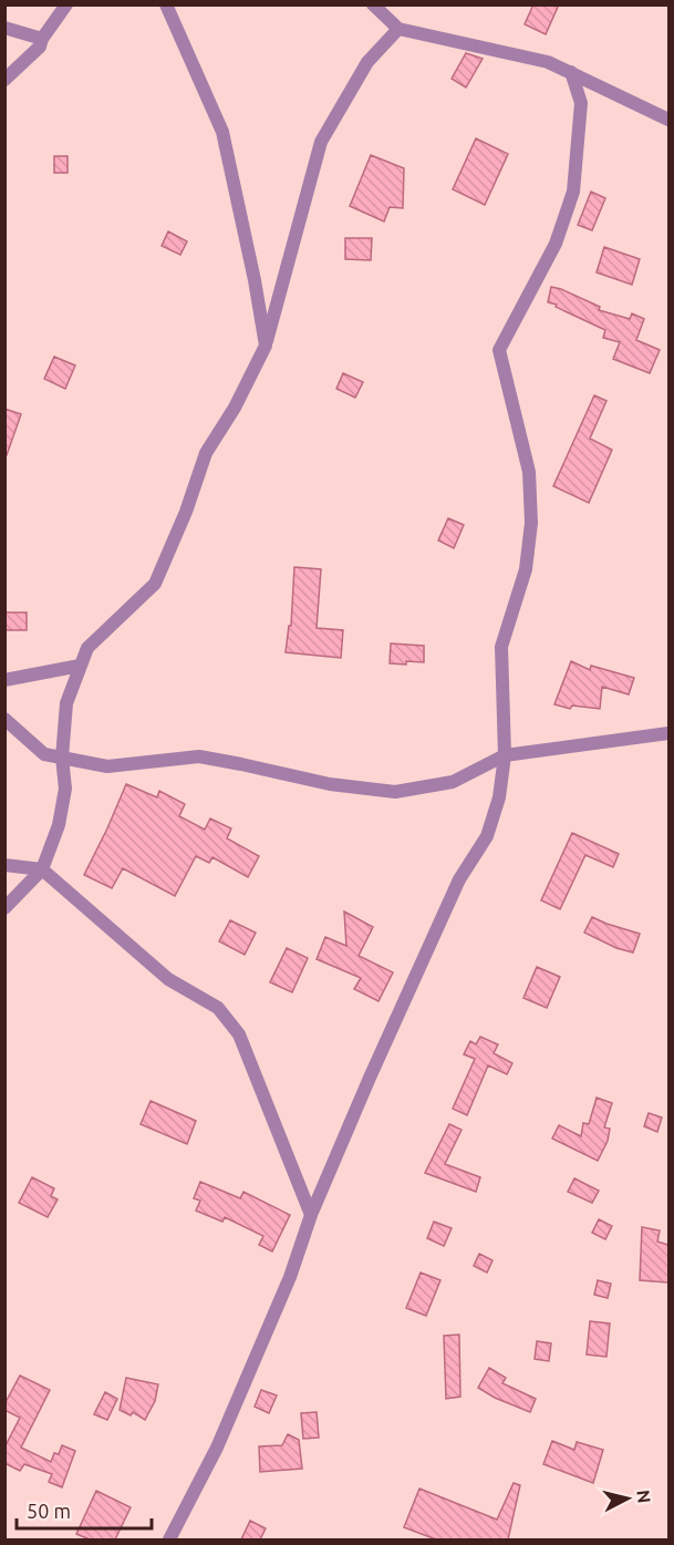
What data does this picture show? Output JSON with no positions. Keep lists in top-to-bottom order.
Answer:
{
  "scale_bar": "50 m",
  "north": "right"
}
